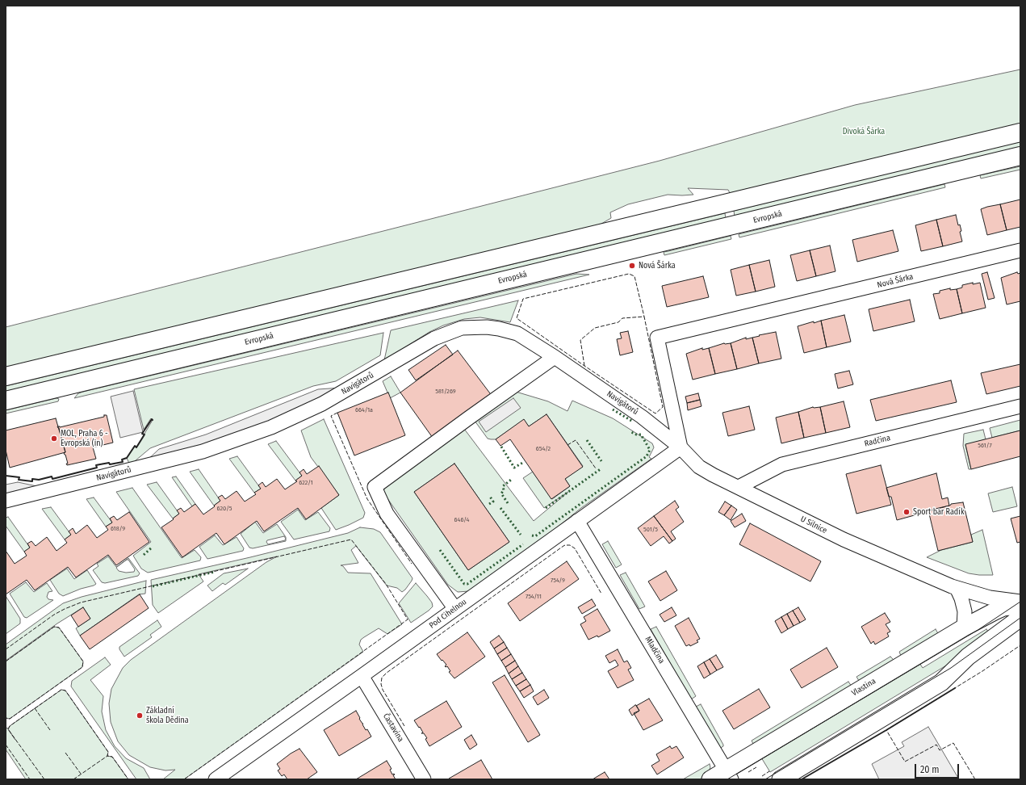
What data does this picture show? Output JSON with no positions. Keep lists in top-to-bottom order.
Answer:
{
  "streets": {
    "main road": ["Evropská"],
    "street": [
      "Nová Šárka",
      "Navigátorů",
      "Radčina",
      "U Silnice",
      "Pod Cihelnou",
      "Mladčina",
      "Vlastina",
      "Častavina"
    ]
  },
  "crossings": [
    ["Nová Šárka", "Navigátorů"],
    ["Nová Šárka", "U Silnice"],
    ["Nová Šárka", "Pod Cihelnou"],
    ["Navigátorů", "U Silnice"],
    ["Navigátorů", "Pod Cihelnou"],
    ["Radčina", "U Silnice"],
    ["U Silnice", "Pod Cihelnou"],
    ["Pod Cihelnou", "Mladčina"],
    ["Pod Cihelnou", "Častavina"],
    ["Mladčina", "Vlastina"]
  ],
  "parks": ["Divoká Šárka"],
  "places": [
    "Nová Šárka",
    "MOL, Praha 6 - Evropská (in)",
    "Sport bar Radík",
    "Základní škola Dědina"
  ],
  "house_numbers": [
    "581/269",
    "664/1a",
    "561/7",
    "654/2",
    "622/1",
    "620/5",
    "646/4",
    "618/9",
    "501/5",
    "754/9",
    "754/11"
  ],
  "scale_bar": "20 m"
}
